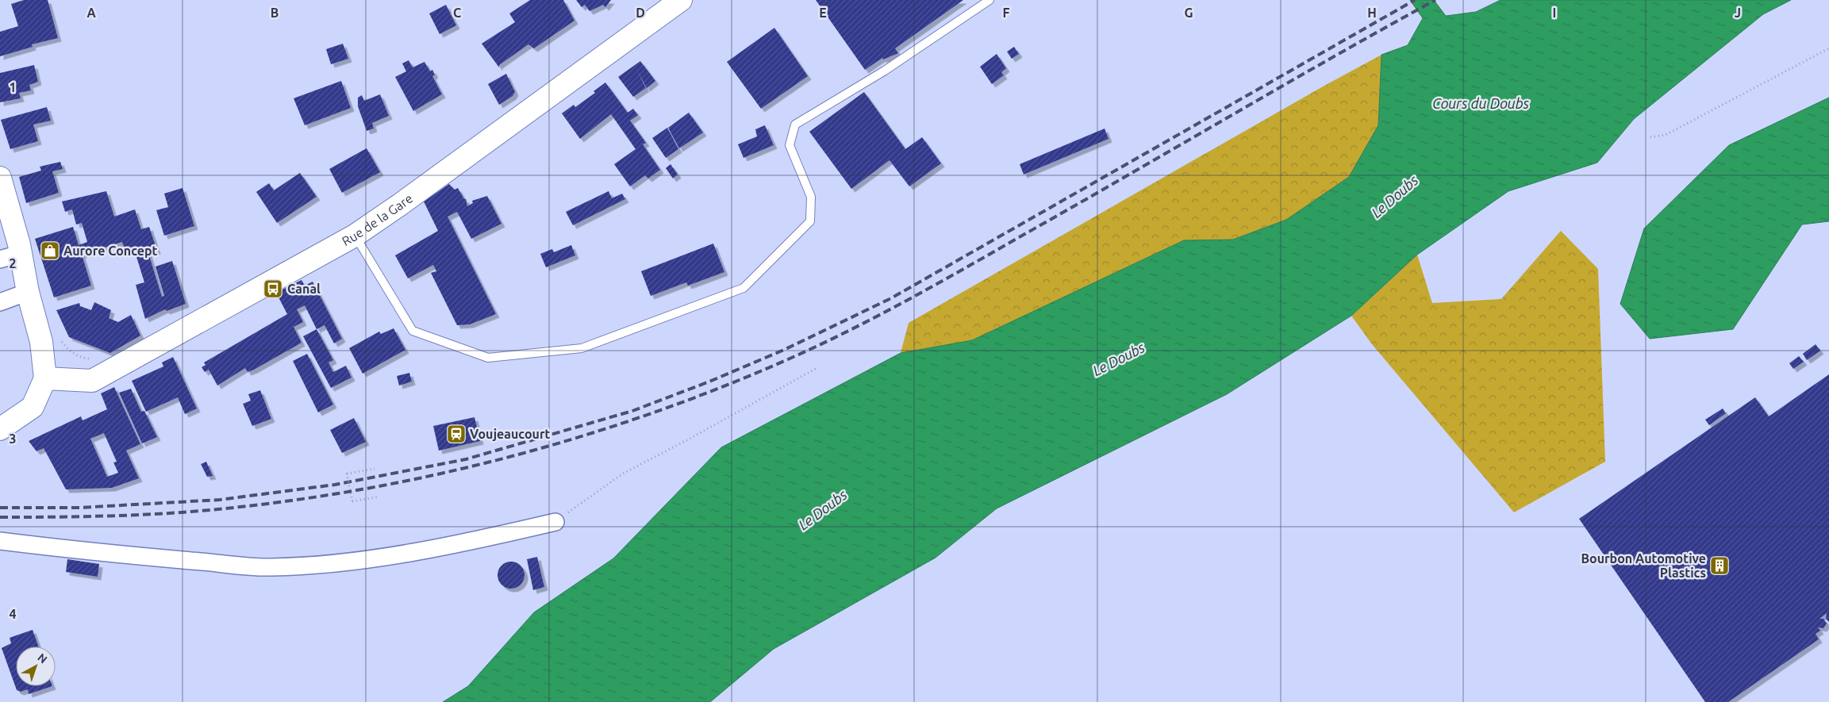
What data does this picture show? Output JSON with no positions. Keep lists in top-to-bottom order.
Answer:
{
  "streets": {
    "main road": ["Rue de la Gare"]
  },
  "water": ["Cours du Doubs", "Le Doubs"],
  "places": {
    "shop": ["Aurore Concept"],
    "bus stop": ["Canal"],
    "station": ["Voujeaucourt"],
    "building": ["Bourbon Automotive Plastics"]
  },
  "north": "top right",
  "grid": {
    "columns": [
      "A",
      "B",
      "C",
      "D",
      "E",
      "F",
      "G",
      "H",
      "I",
      "J"
    ],
    "rows": [
      "1",
      "2",
      "3",
      "4"
    ]
  }
}
